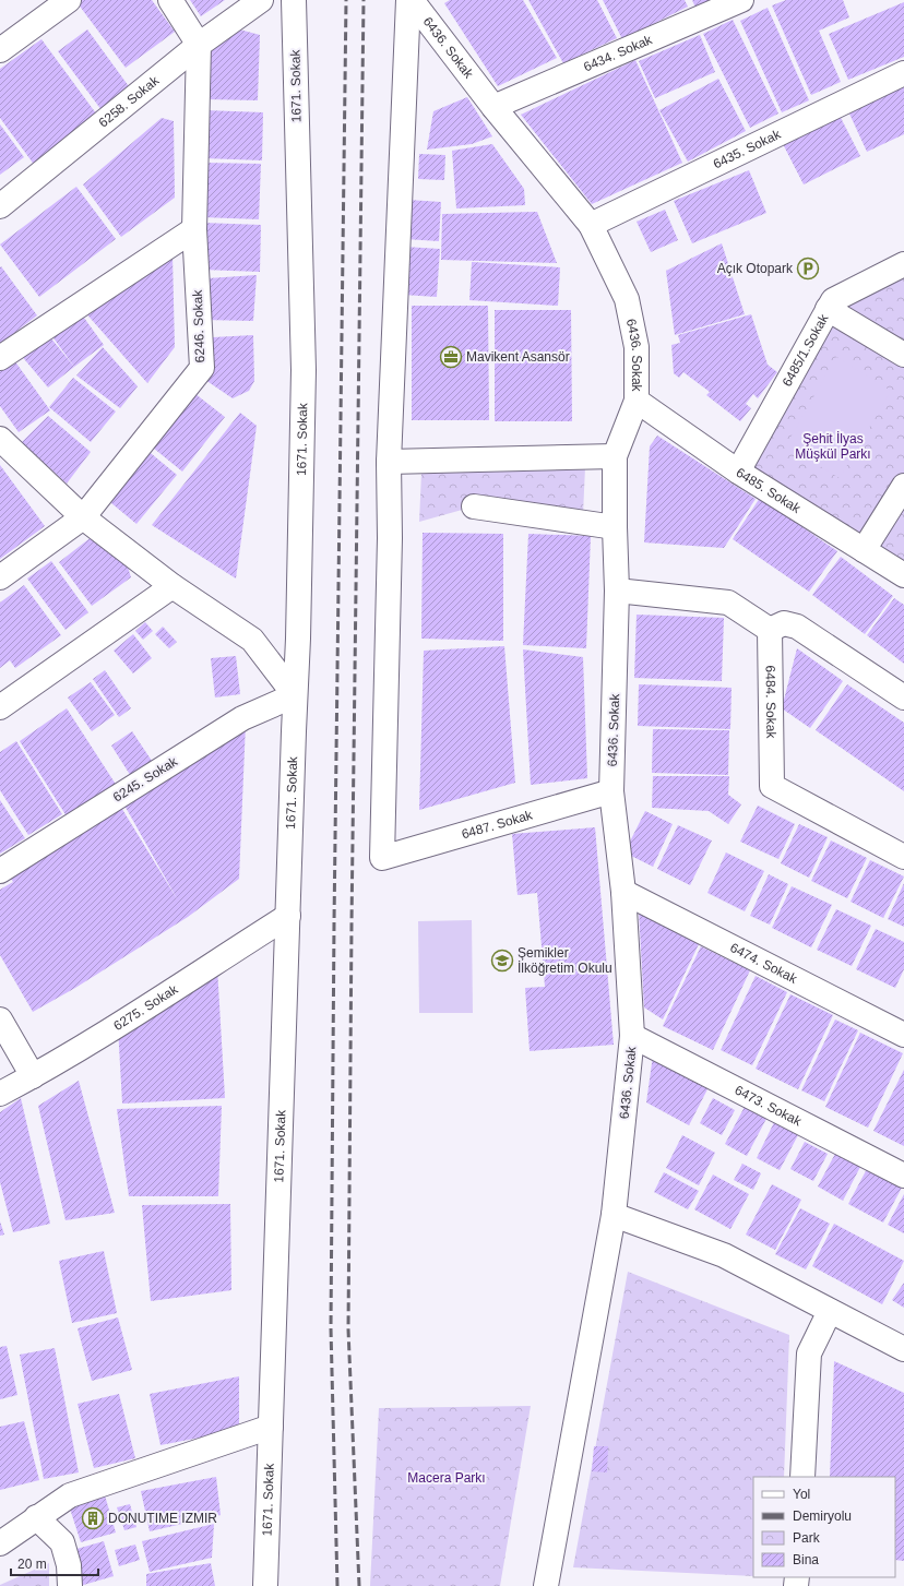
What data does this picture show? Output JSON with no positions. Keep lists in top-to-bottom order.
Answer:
{
  "streets": {
    "street": [
      "6436. Sokak",
      "6434. Sokak",
      "1671. Sokak",
      "6258. Sokak",
      "6435. Sokak",
      "6246. Sokak",
      "6485/1.Sokak",
      "6485. Sokak",
      "6484. Sokak",
      "6245. Sokak",
      "6487. Sokak",
      "6474. Sokak",
      "6275. Sokak",
      "6473. Sokak"
    ]
  },
  "crossings": [
    ["6436. Sokak", "6434. Sokak"],
    ["6436. Sokak", "6435. Sokak"],
    ["6436. Sokak", "6485. Sokak"],
    ["6436. Sokak", "6487. Sokak"],
    ["6436. Sokak", "6474. Sokak"],
    ["6436. Sokak", "6473. Sokak"],
    ["1671. Sokak", "6245. Sokak"],
    ["1671. Sokak", "6275. Sokak"],
    ["6258. Sokak", "6246. Sokak"],
    ["6485/1.Sokak", "6485. Sokak"]
  ],
  "parks": ["Şehit İlyas Müşkül Parkı", "Macera Parkı"],
  "places": {
    "parking": ["Açık Otopark"],
    "office": ["Mavikent Asansör"],
    "school or university": ["Şemikler İlköğretim Okulu"],
    "building": ["DONUTIME IZMIR"]
  },
  "legend": [
    "Yol",
    "Demiryolu",
    "Park",
    "Bina"
  ],
  "scale_bar": "20 m"
}
